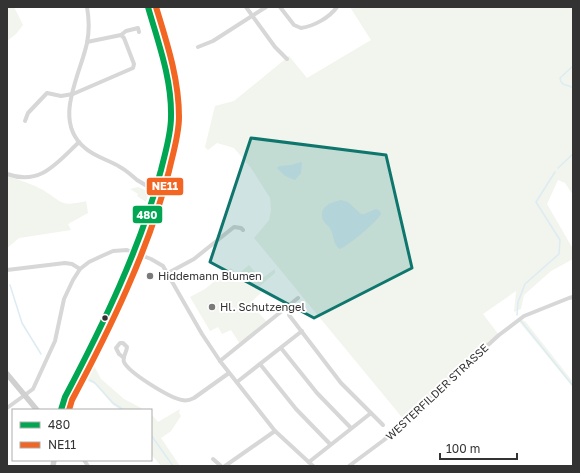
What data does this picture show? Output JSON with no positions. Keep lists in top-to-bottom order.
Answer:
{
  "streets": {
    "street": ["WESTERFILDER STRASSE"]
  },
  "places": ["Hiddemann Blumen", "Hl. Schutzengel"],
  "lines": ["transit line 480", "transit line NE11"],
  "legend": ["480", "NE11"],
  "scale_bar": "100 m"
}
